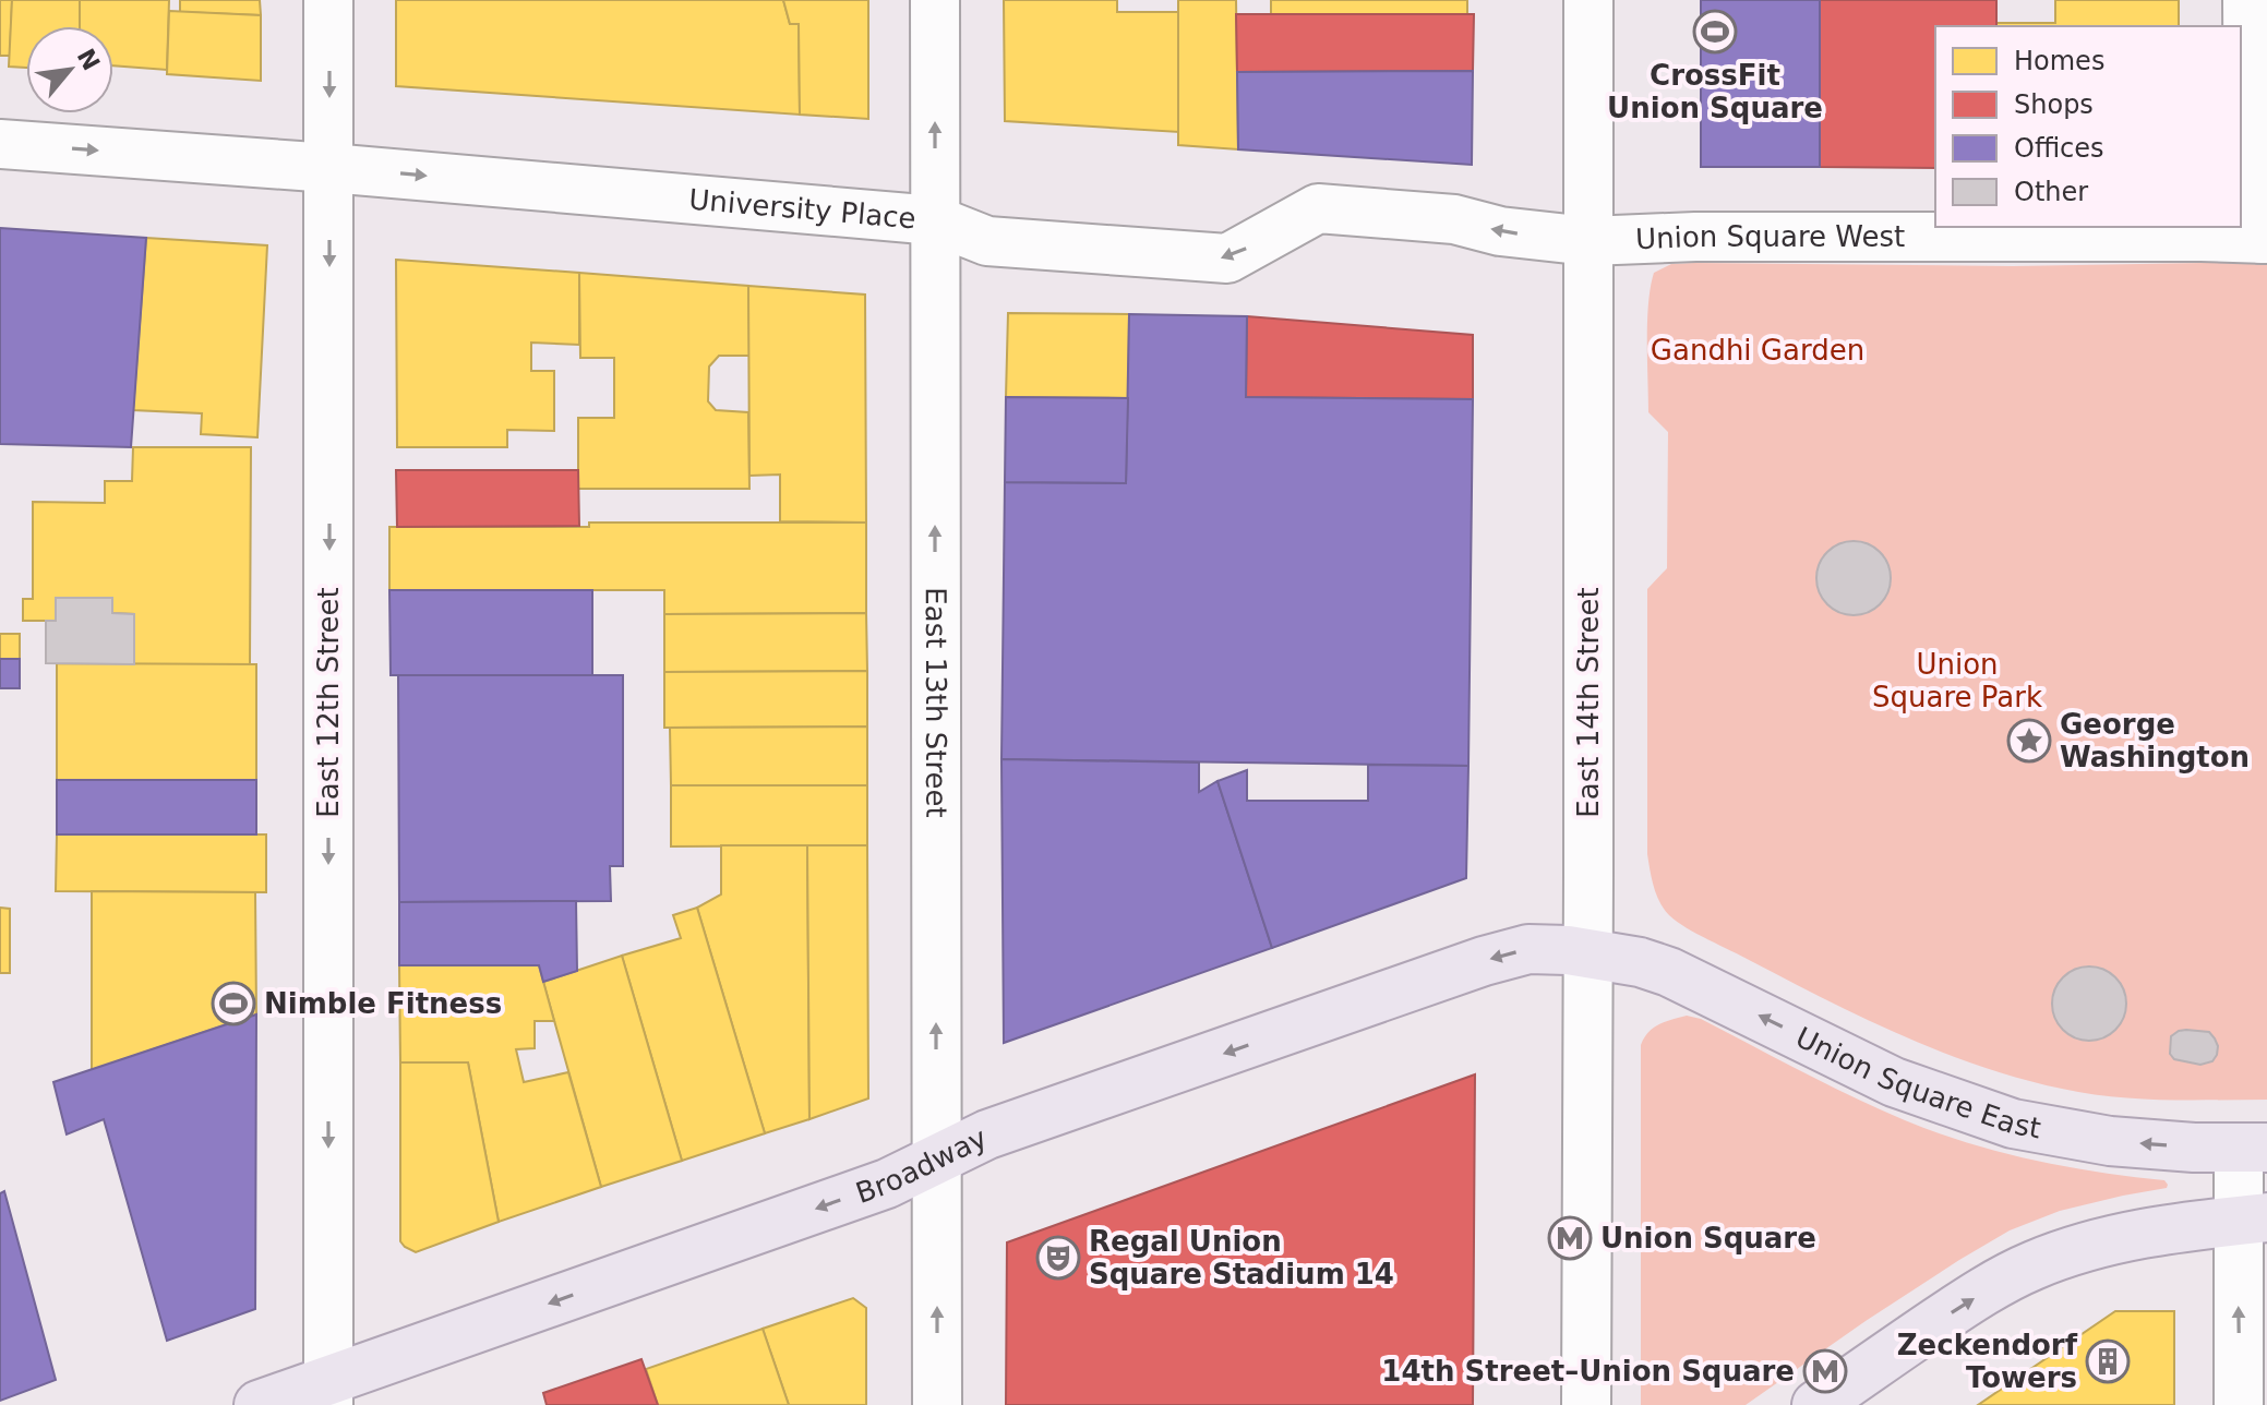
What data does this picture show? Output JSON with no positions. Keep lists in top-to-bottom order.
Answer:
{
  "streets": {
    "main road": ["Union Square East", "Broadway"],
    "street": [
      "University Place",
      "Union Square West",
      "East 12th Street",
      "East 13th Street",
      "East 14th Street"
    ]
  },
  "crossings": [
    ["University Place", "Union Square West"],
    ["University Place", "East 12th Street"],
    ["University Place", "East 13th Street"],
    ["University Place", "East 14th Street"],
    ["Union Square West", "East 14th Street"],
    ["East 12th Street", "Broadway"],
    ["East 13th Street", "Broadway"],
    ["East 14th Street", "Union Square East"],
    ["East 14th Street", "Broadway"],
    ["Union Square East", "Broadway"]
  ],
  "one_way": [
    "East 12th Street",
    "East 13th Street",
    "Union Square East",
    "Broadway"
  ],
  "parks": ["Gandhi Garden", "Union Square Park"],
  "places": {
    "sports": ["CrossFit Union Square", "Nimble Fitness"],
    "place": ["George Washington"],
    "metro station": ["Union Square", "14th Street–Union Square"],
    "theatre": ["Regal Union Square Stadium 14"],
    "building": ["Zeckendorf Towers"]
  },
  "legend": [
    "Homes",
    "Shops",
    "Offices",
    "Other"
  ],
  "north": "top right"
}
